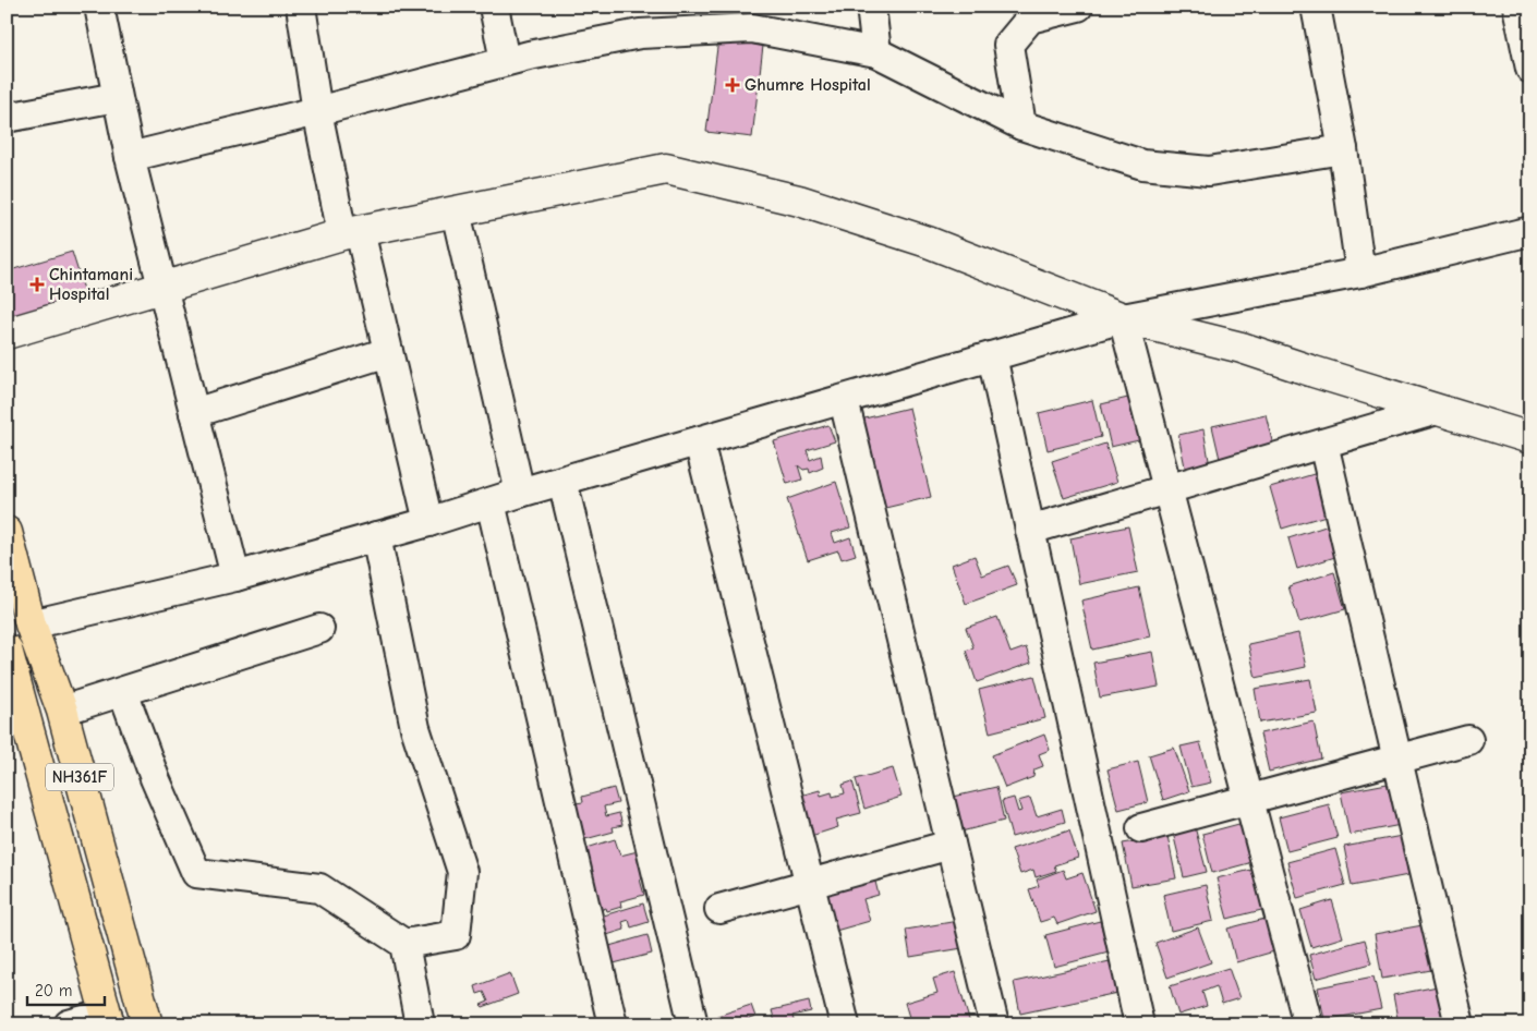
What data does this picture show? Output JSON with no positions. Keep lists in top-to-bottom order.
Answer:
{
  "streets": {
    "highway": ["NH361F"]
  },
  "places": {
    "health": ["Ghumre Hospital", "Chintamani Hospital"]
  },
  "scale_bar": "20 m"
}
